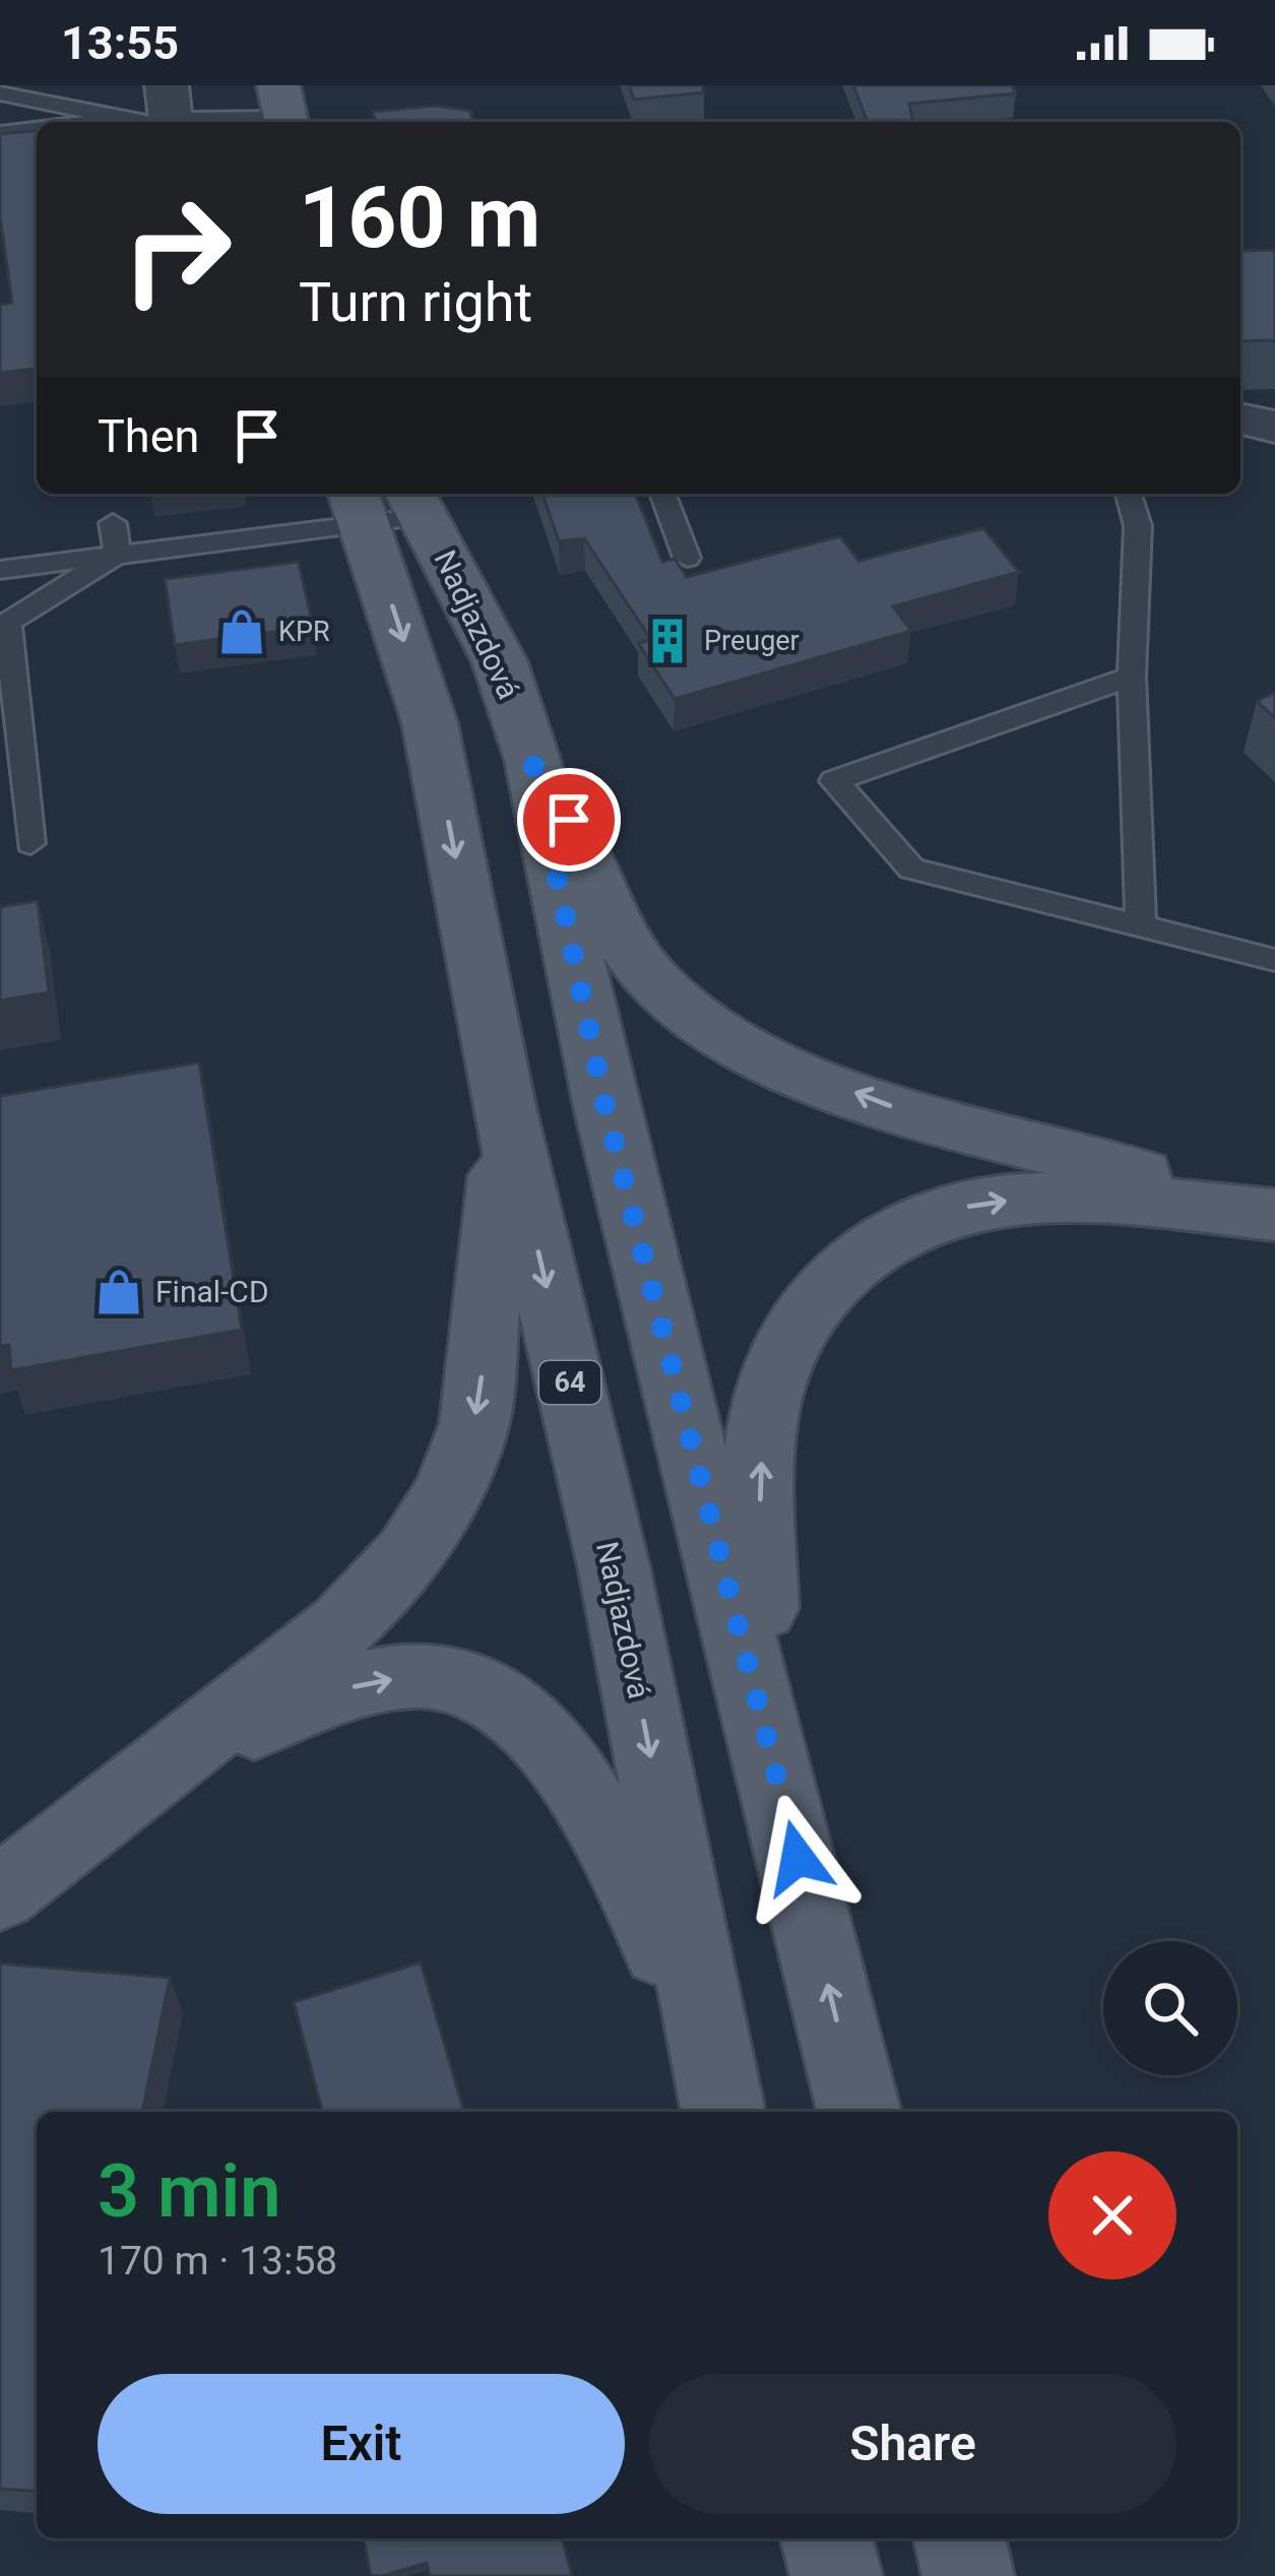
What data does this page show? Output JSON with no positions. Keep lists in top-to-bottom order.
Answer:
{
  "streets": {
    "main road": ["Nadjazdová", "64"]
  },
  "places": {
    "shop": ["KPR", "Final-CD"],
    "building": ["Preuger"]
  },
  "page": {
    "status": "13:55",
    "turn": ["160 m", "Turn right"],
    "then": "Then",
    "heading": ["3 min", "170 m · 13:58"],
    "buttons": ["Exit", "Share"]
  }
}
